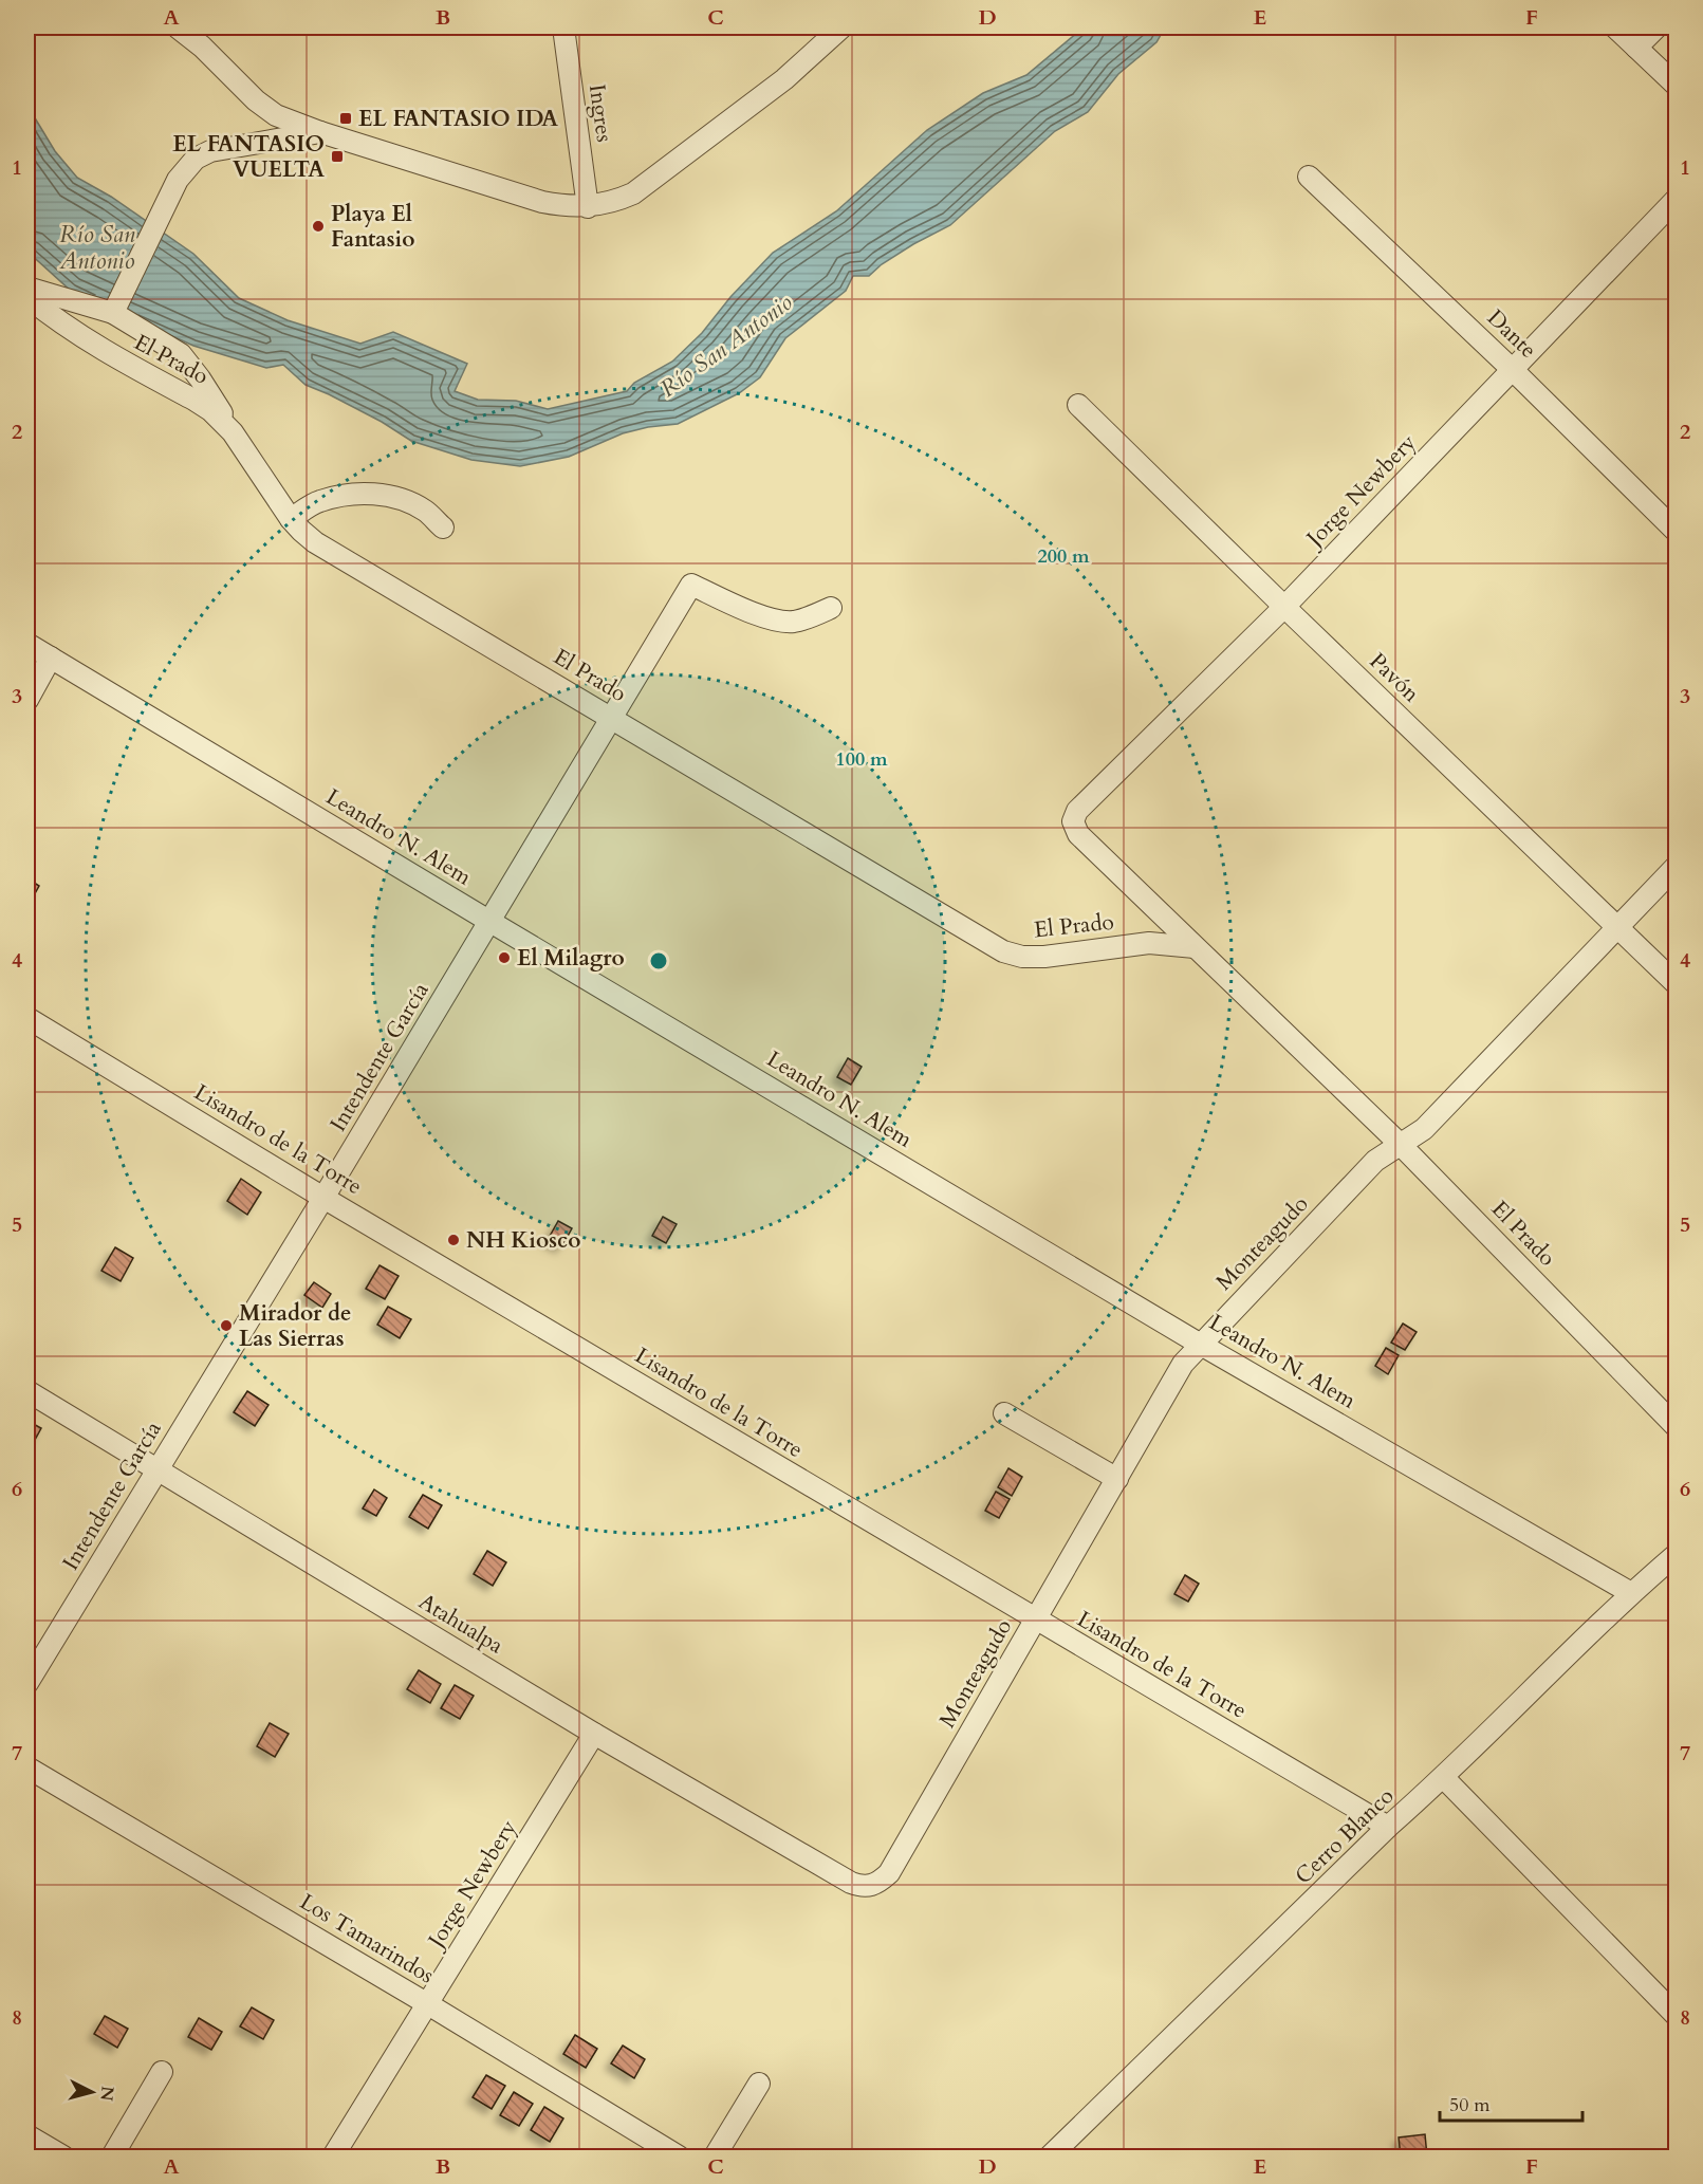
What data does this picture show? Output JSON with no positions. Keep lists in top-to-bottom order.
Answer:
{
  "streets": {
    "street": [
      "Ingres",
      "Dante",
      "El Prado",
      "Jorge Newbery",
      "Pavón",
      "Leandro N. Alem",
      "Intendente García",
      "Lisandro de la Torre",
      "Monteagudo",
      "Atahualpa",
      "Cerro Blanco",
      "Los Tamarindos"
    ]
  },
  "crossings": [
    ["Dante", "Jorge Newbery"],
    ["El Prado", "Jorge Newbery"],
    ["El Prado", "Intendente García"],
    ["El Prado", "Monteagudo"],
    ["Jorge Newbery", "Pavón"],
    ["Jorge Newbery", "Atahualpa"],
    ["Jorge Newbery", "Los Tamarindos"],
    ["Pavón", "Monteagudo"],
    ["Leandro N. Alem", "Intendente García"],
    ["Leandro N. Alem", "Monteagudo"],
    ["Leandro N. Alem", "Cerro Blanco"],
    ["Intendente García", "Lisandro de la Torre"],
    ["Intendente García", "Atahualpa"],
    ["Lisandro de la Torre", "Monteagudo"],
    ["Lisandro de la Torre", "Cerro Blanco"],
    ["Monteagudo", "Atahualpa"]
  ],
  "water": ["Río San Antonio"],
  "places": {
    "transit": ["EL FANTASIO IDA", "EL FANTASIO VUELTA"],
    "other": [
      "Playa El Fantasio",
      "El Milagro",
      "NH Kiosco",
      "Mirador de Las Sierras"
    ]
  },
  "scale_bar": "50 m",
  "north": "right",
  "grid": {
    "columns": [
      "A",
      "B",
      "C",
      "D",
      "E",
      "F"
    ],
    "rows": [
      "1",
      "2",
      "3",
      "4",
      "5",
      "6",
      "7",
      "8"
    ]
  },
  "rings": ["200 m", "100 m"]
}
